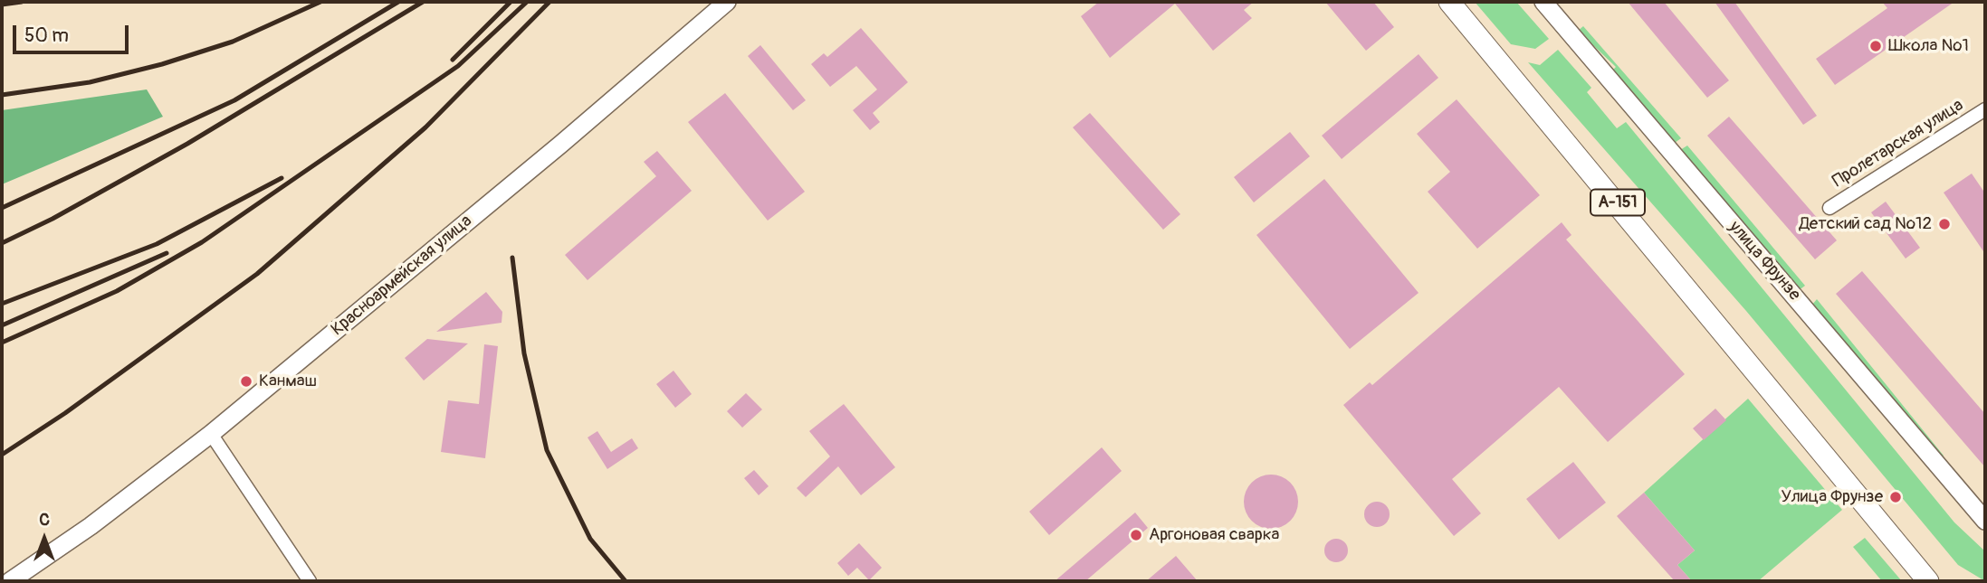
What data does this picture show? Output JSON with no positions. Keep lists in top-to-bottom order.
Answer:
{
  "streets": {
    "highway": ["А-151"],
    "main road": ["улица Фрунзе", "Красноармейская улица"],
    "street": ["Пролетарская улица"]
  },
  "places": [
    "Школа №1",
    "Детский сад №12",
    "Канмаш",
    "Улица Фрунзе",
    "Аргоновая сварка"
  ],
  "scale_bar": "50 m",
  "north": "top"
}
